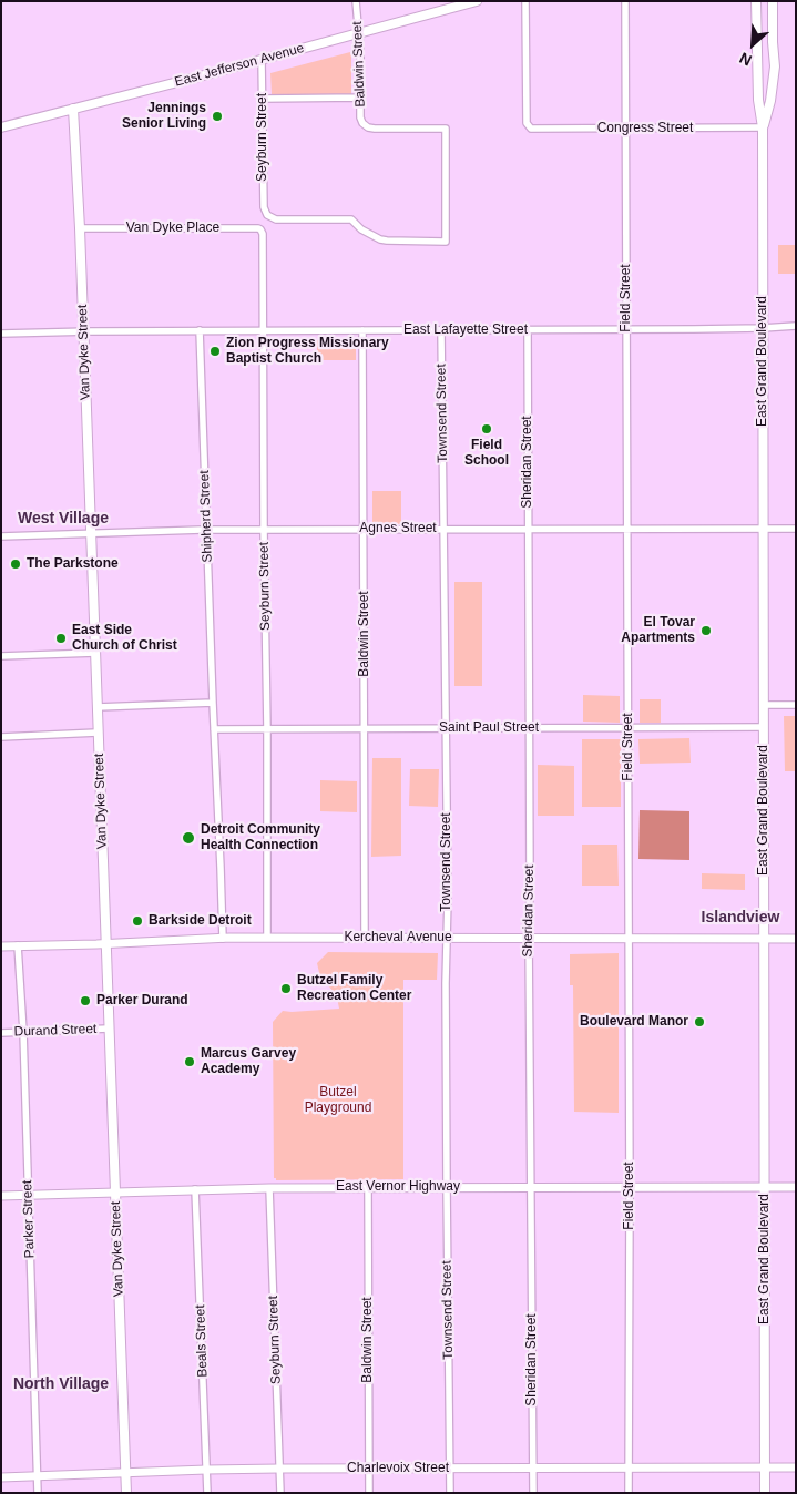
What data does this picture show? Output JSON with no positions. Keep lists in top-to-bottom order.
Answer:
{
  "streets": {
    "main road": ["East Jefferson Avenue", "Van Dyke Street", "East Grand Boulevard"],
    "street": [
      "Baldwin Street",
      "Congress Street",
      "Seyburn Street",
      "Van Dyke Place",
      "Field Street",
      "East Lafayette Street",
      "Townsend Street",
      "Sheridan Street",
      "Shipherd Street",
      "Agnes Street",
      "Saint Paul Street",
      "Kercheval Avenue",
      "Durand Street",
      "East Vernor Highway",
      "Parker Street",
      "Beals Street",
      "Charlevoix Street"
    ]
  },
  "crossings": [
    ["Baldwin Street", "East Jefferson Avenue"],
    ["Baldwin Street", "Seyburn Street"],
    ["Baldwin Street", "East Lafayette Street"],
    ["Baldwin Street", "Agnes Street"],
    ["Baldwin Street", "Saint Paul Street"],
    ["Baldwin Street", "Kercheval Avenue"],
    ["Baldwin Street", "East Vernor Highway"],
    ["Baldwin Street", "Charlevoix Street"],
    ["East Jefferson Avenue", "Seyburn Street"],
    ["East Jefferson Avenue", "Van Dyke Street"],
    ["Congress Street", "Field Street"],
    ["Congress Street", "East Grand Boulevard"],
    ["Seyburn Street", "Van Dyke Place"],
    ["Seyburn Street", "East Lafayette Street"],
    ["Seyburn Street", "Agnes Street"],
    ["Seyburn Street", "Saint Paul Street"],
    ["Seyburn Street", "Kercheval Avenue"],
    ["Seyburn Street", "East Vernor Highway"],
    ["Seyburn Street", "Charlevoix Street"],
    ["Van Dyke Place", "Van Dyke Street"],
    ["Field Street", "East Lafayette Street"],
    ["Field Street", "Agnes Street"],
    ["Field Street", "Saint Paul Street"],
    ["Field Street", "Kercheval Avenue"],
    ["Field Street", "East Vernor Highway"],
    ["Field Street", "Charlevoix Street"],
    ["East Lafayette Street", "Van Dyke Street"],
    ["East Lafayette Street", "East Grand Boulevard"],
    ["East Lafayette Street", "Townsend Street"],
    ["East Lafayette Street", "Sheridan Street"],
    ["East Lafayette Street", "Shipherd Street"],
    ["Van Dyke Street", "Agnes Street"],
    ["Van Dyke Street", "Kercheval Avenue"],
    ["Van Dyke Street", "Durand Street"],
    ["Van Dyke Street", "East Vernor Highway"],
    ["Van Dyke Street", "Charlevoix Street"],
    ["East Grand Boulevard", "Agnes Street"],
    ["East Grand Boulevard", "Saint Paul Street"],
    ["East Grand Boulevard", "Kercheval Avenue"],
    ["East Grand Boulevard", "East Vernor Highway"],
    ["East Grand Boulevard", "Charlevoix Street"],
    ["Townsend Street", "Agnes Street"],
    ["Townsend Street", "Saint Paul Street"],
    ["Townsend Street", "Kercheval Avenue"],
    ["Townsend Street", "East Vernor Highway"],
    ["Townsend Street", "Charlevoix Street"],
    ["Sheridan Street", "Agnes Street"],
    ["Sheridan Street", "Saint Paul Street"],
    ["Sheridan Street", "Kercheval Avenue"],
    ["Sheridan Street", "East Vernor Highway"],
    ["Sheridan Street", "Charlevoix Street"],
    ["Shipherd Street", "Agnes Street"],
    ["Shipherd Street", "Saint Paul Street"],
    ["Kercheval Avenue", "Parker Street"],
    ["Durand Street", "Parker Street"],
    ["East Vernor Highway", "Parker Street"],
    ["East Vernor Highway", "Beals Street"],
    ["Parker Street", "Charlevoix Street"],
    ["Beals Street", "Charlevoix Street"]
  ],
  "districts": ["West Village", "Islandview", "North Village"],
  "parks": ["Butzel Playground"],
  "places": [
    "Jennings Senior Living",
    "Zion Progress Missionary Baptist Church",
    "Field School",
    "The Parkstone",
    "El Tovar Apartments",
    "East Side Church of Christ",
    "Detroit Community Health Connection",
    "Barkside Detroit",
    "Butzel Family Recreation Center",
    "Parker Durand",
    "Boulevard Manor",
    "Marcus Garvey Academy"
  ],
  "north": "bottom left"
}
